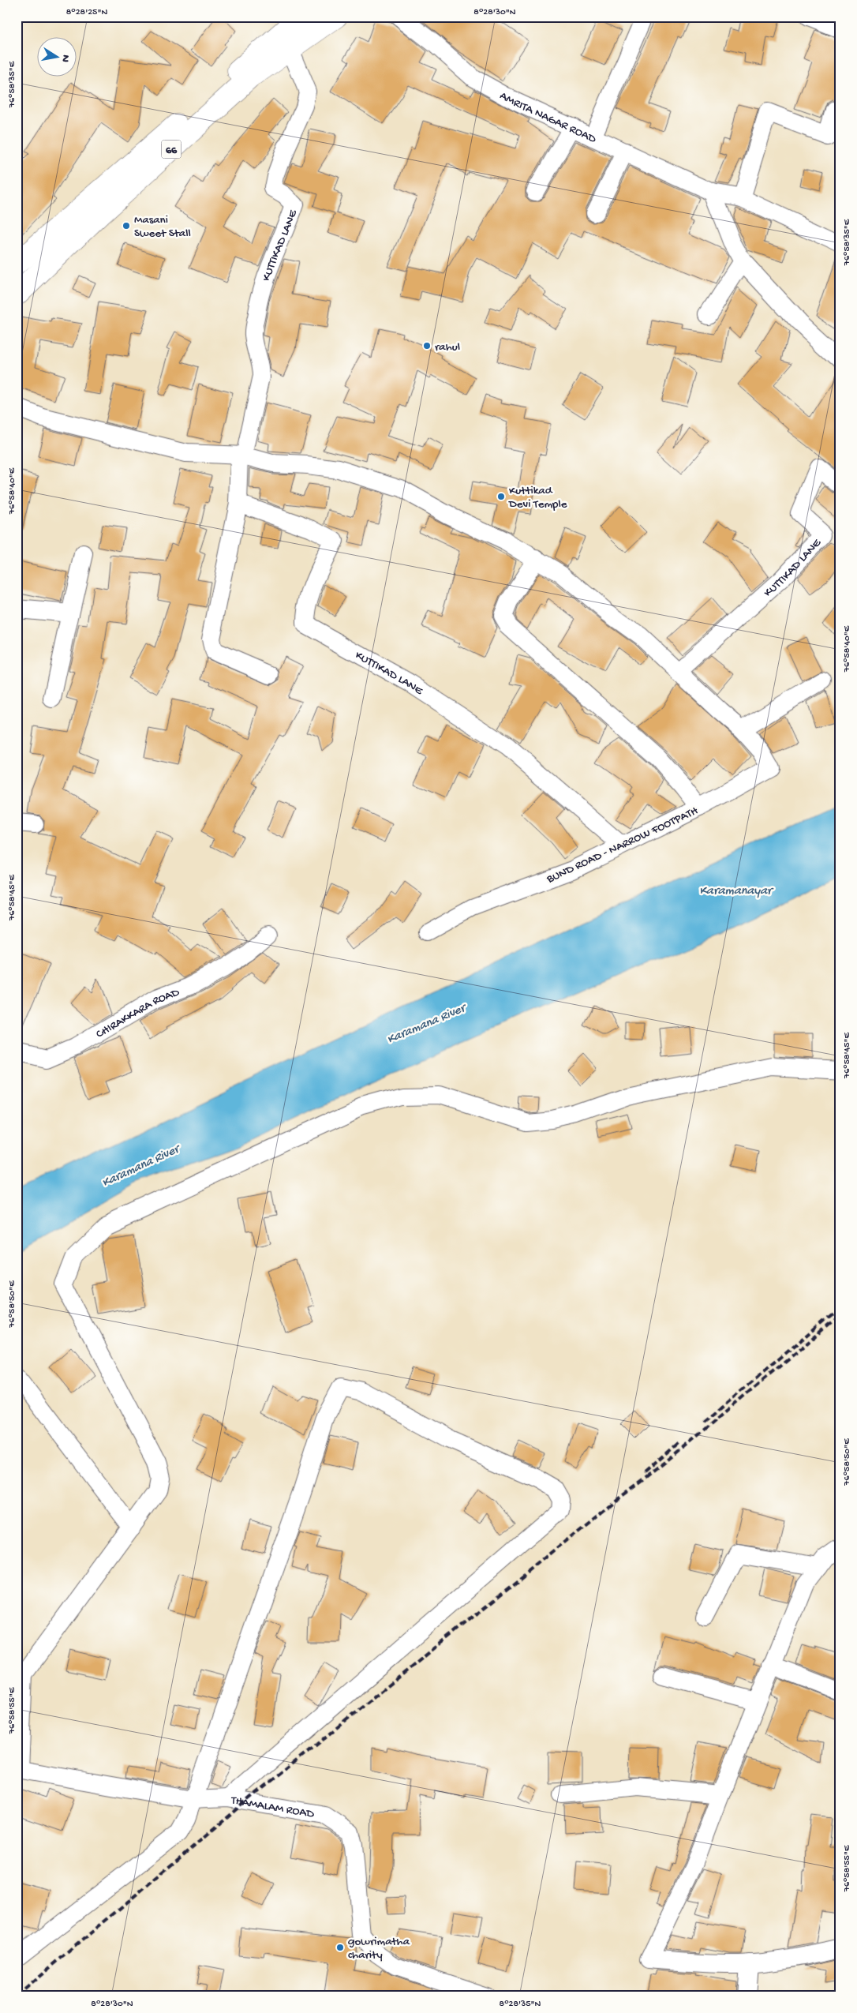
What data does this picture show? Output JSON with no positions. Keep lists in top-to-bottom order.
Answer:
{
  "streets": {
    "main road": ["66"],
    "street": [
      "AMRITA NAGAR ROAD",
      "KUTTIKAD LANE",
      "BUND ROAD - NARROW FOOTPATH",
      "CHIRAKKARA ROAD",
      "THAMALAM ROAD"
    ]
  },
  "crossings": [
    ["66", "KUTTIKAD LANE"],
    ["KUTTIKAD LANE", "BUND ROAD - NARROW FOOTPATH"]
  ],
  "water": ["Karamanayar", "Karamana River"],
  "places": [
    "Masani Sweet Stall",
    "rahul",
    "Kuttikad Devi Temple",
    "gowrimatha charity"
  ],
  "north": "right",
  "coordinates": [
    "8°28'25\"N",
    "8°28'30\"N",
    "76°58'35\"E",
    "76°58'40\"E",
    "76°58'45\"E",
    "76°58'50\"E",
    "76°58'55\"E",
    "8°28'35\"N"
  ]
}
